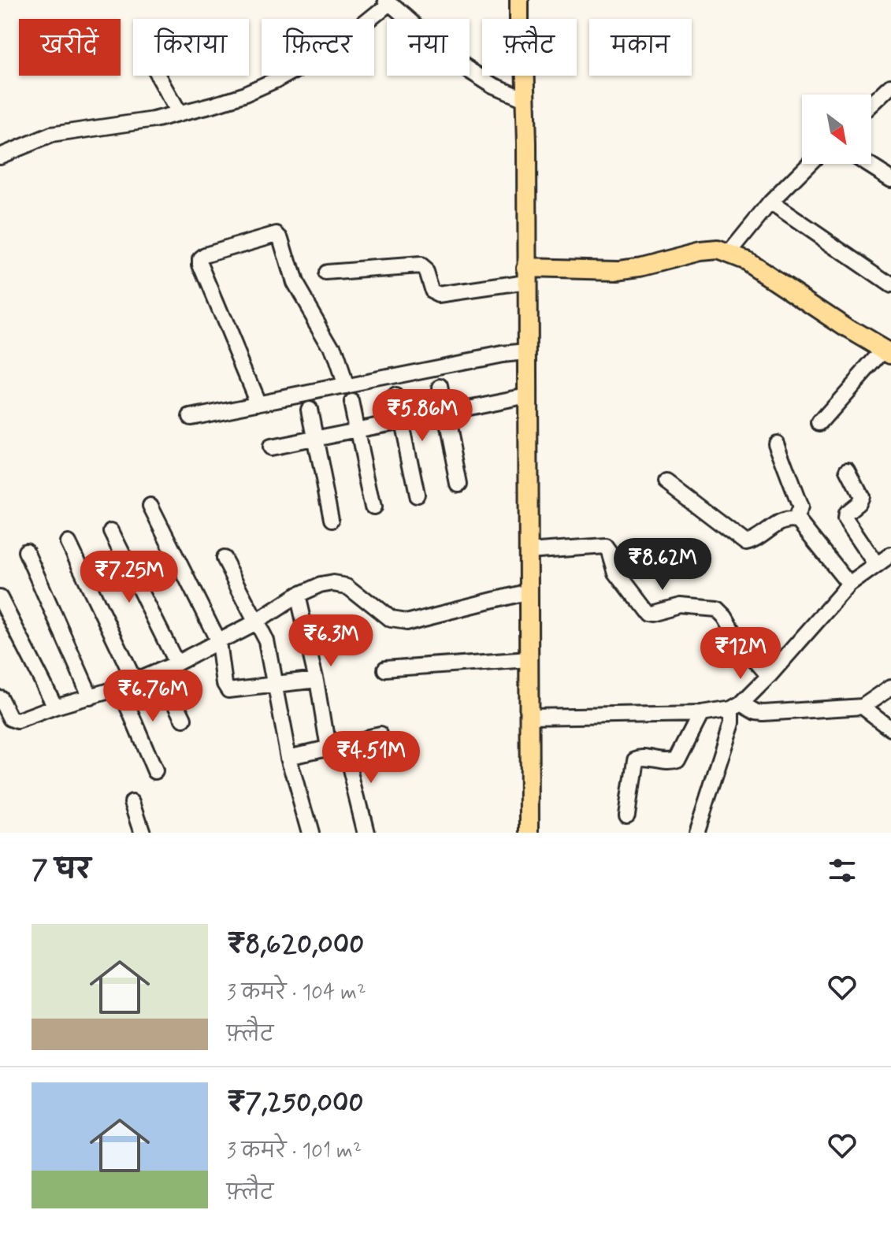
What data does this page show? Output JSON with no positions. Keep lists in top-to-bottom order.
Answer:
{
  "north": "bottom right",
  "page": {
    "chip": [
      "खरीदें",
      "किराया",
      "फ़िल्टर",
      "नया",
      "फ़्लैट",
      "मकान"
    ],
    "price": [
      "₹5.86M",
      "₹8.62M",
      "₹7.25M",
      "₹6.3M",
      "₹12M",
      "₹6.76M",
      "₹4.51M"
    ],
    "heading": "7 घर",
    "list": [
      {
        "name": "₹8,620,000",
        "note": "3 कमरे · 104 m² · फ़्लैट"
      },
      {
        "name": "₹7,250,000",
        "note": "3 कमरे · 101 m² · फ़्लैट"
      }
    ]
  }
}
